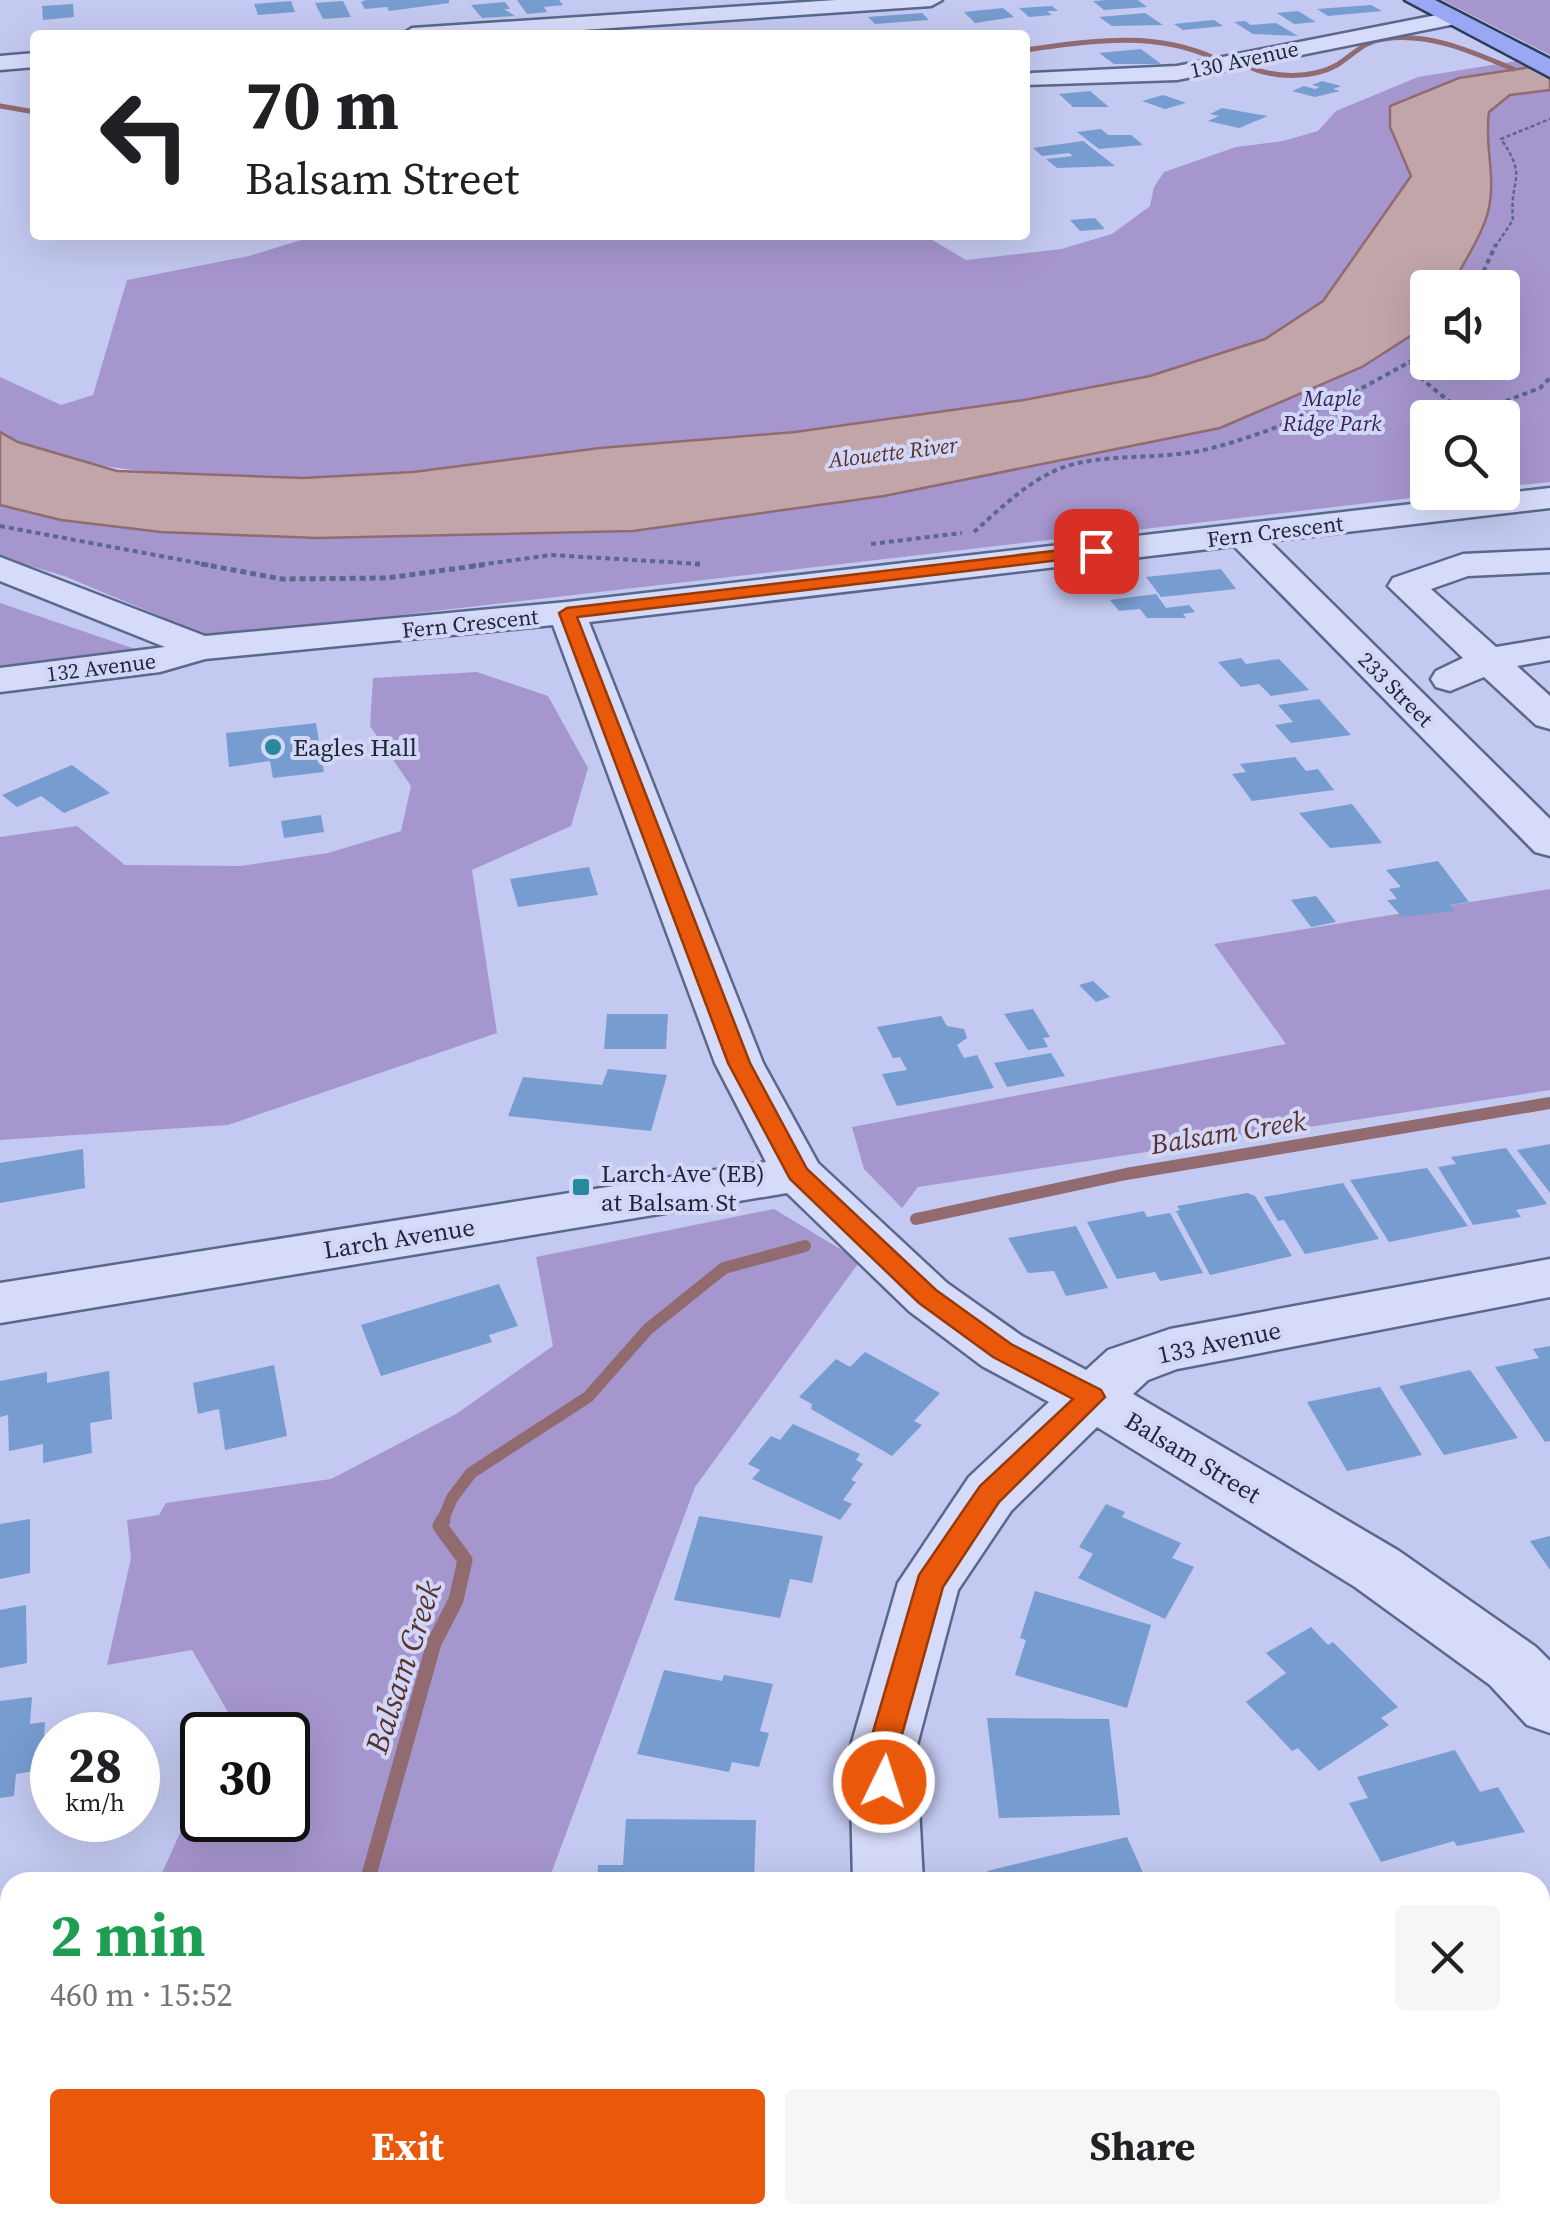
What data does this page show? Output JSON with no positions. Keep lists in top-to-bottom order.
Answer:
{
  "streets": {
    "street": [
      "130 Avenue",
      "Fern Crescent",
      "132 Avenue",
      "233 Street",
      "Larch Avenue",
      "133 Avenue",
      "Balsam Street"
    ]
  },
  "crossings": [
    ["Fern Crescent", "132 Avenue"],
    ["Fern Crescent", "233 Street"],
    ["Fern Crescent", "Balsam Street"],
    ["Larch Avenue", "Balsam Street"],
    ["133 Avenue", "Balsam Street"]
  ],
  "water": ["Alouette River", "Balsam Creek"],
  "parks": ["Maple Ridge Park"],
  "places": {
    "other": ["Eagles Hall"],
    "transit": ["Larch Ave (EB) at Balsam St"]
  },
  "page": {
    "turn": ["70 m", "Balsam Street"],
    "speed": "28 km/h",
    "limit": "30",
    "heading": ["2 min", "460 m · 15:52"],
    "buttons": ["Exit", "Share"]
  }
}
